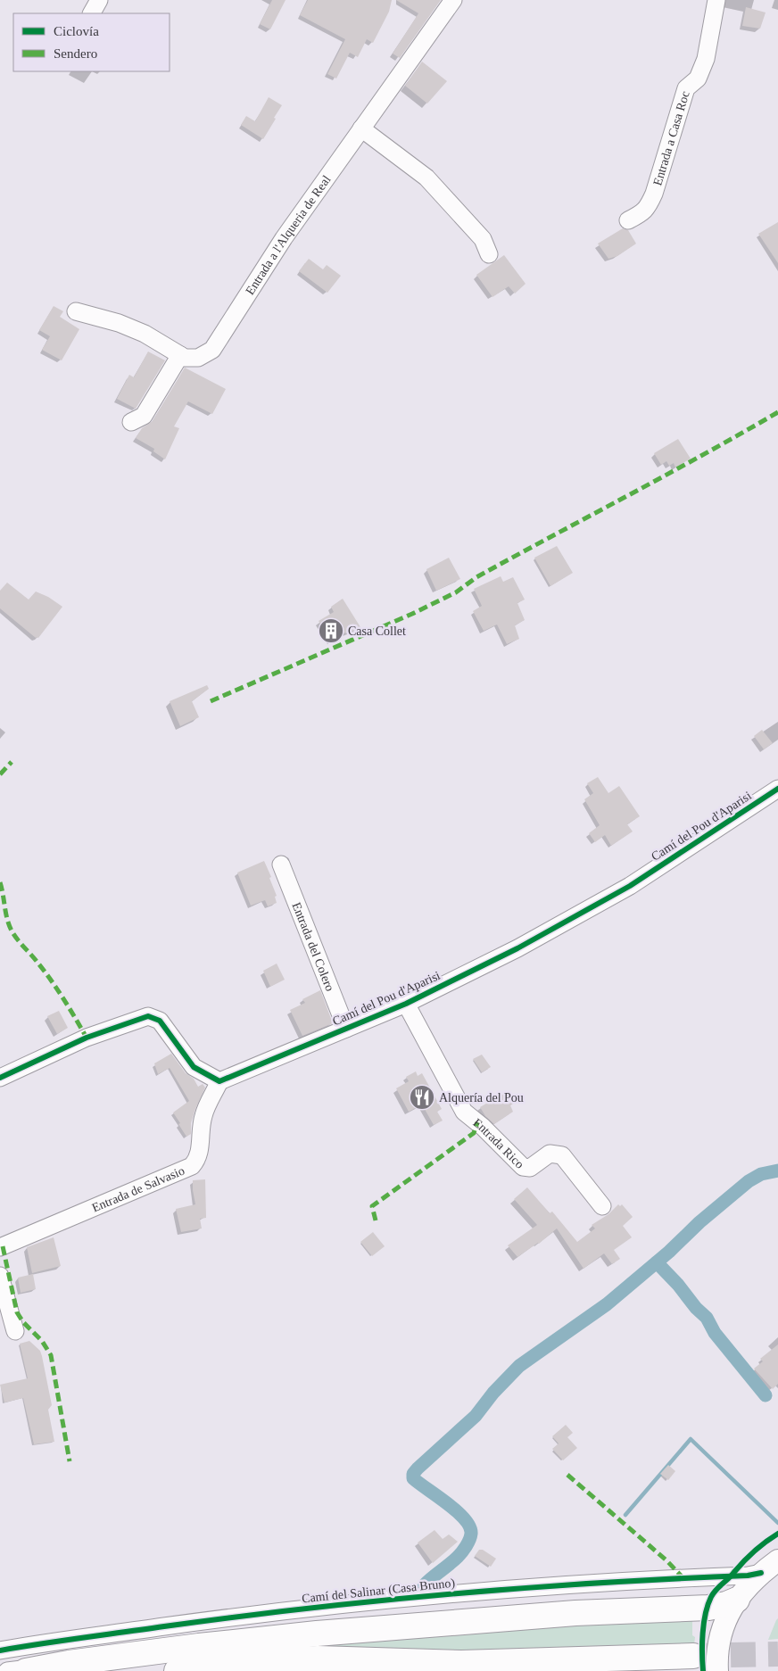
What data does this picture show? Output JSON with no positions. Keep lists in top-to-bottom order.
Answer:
{
  "streets": {
    "street": [
      "Entrada a Casa Roc",
      "Entrada a l'Alqueria de Real",
      "Camí del Pou d'Aparisi",
      "Entrada del Colero",
      "Entrada Rico",
      "Entrada de Salvasio",
      "Camí del Salinar (Casa Bruno)"
    ]
  },
  "crossings": [
    ["Camí del Pou d'Aparisi", "Entrada del Colero"],
    ["Camí del Pou d'Aparisi", "Entrada Rico"],
    ["Camí del Pou d'Aparisi", "Entrada de Salvasio"]
  ],
  "places": {
    "building": ["Casa Collet"],
    "restaurant": ["Alquería del Pou"]
  },
  "legend": ["Ciclovía", "Sendero"]
}
